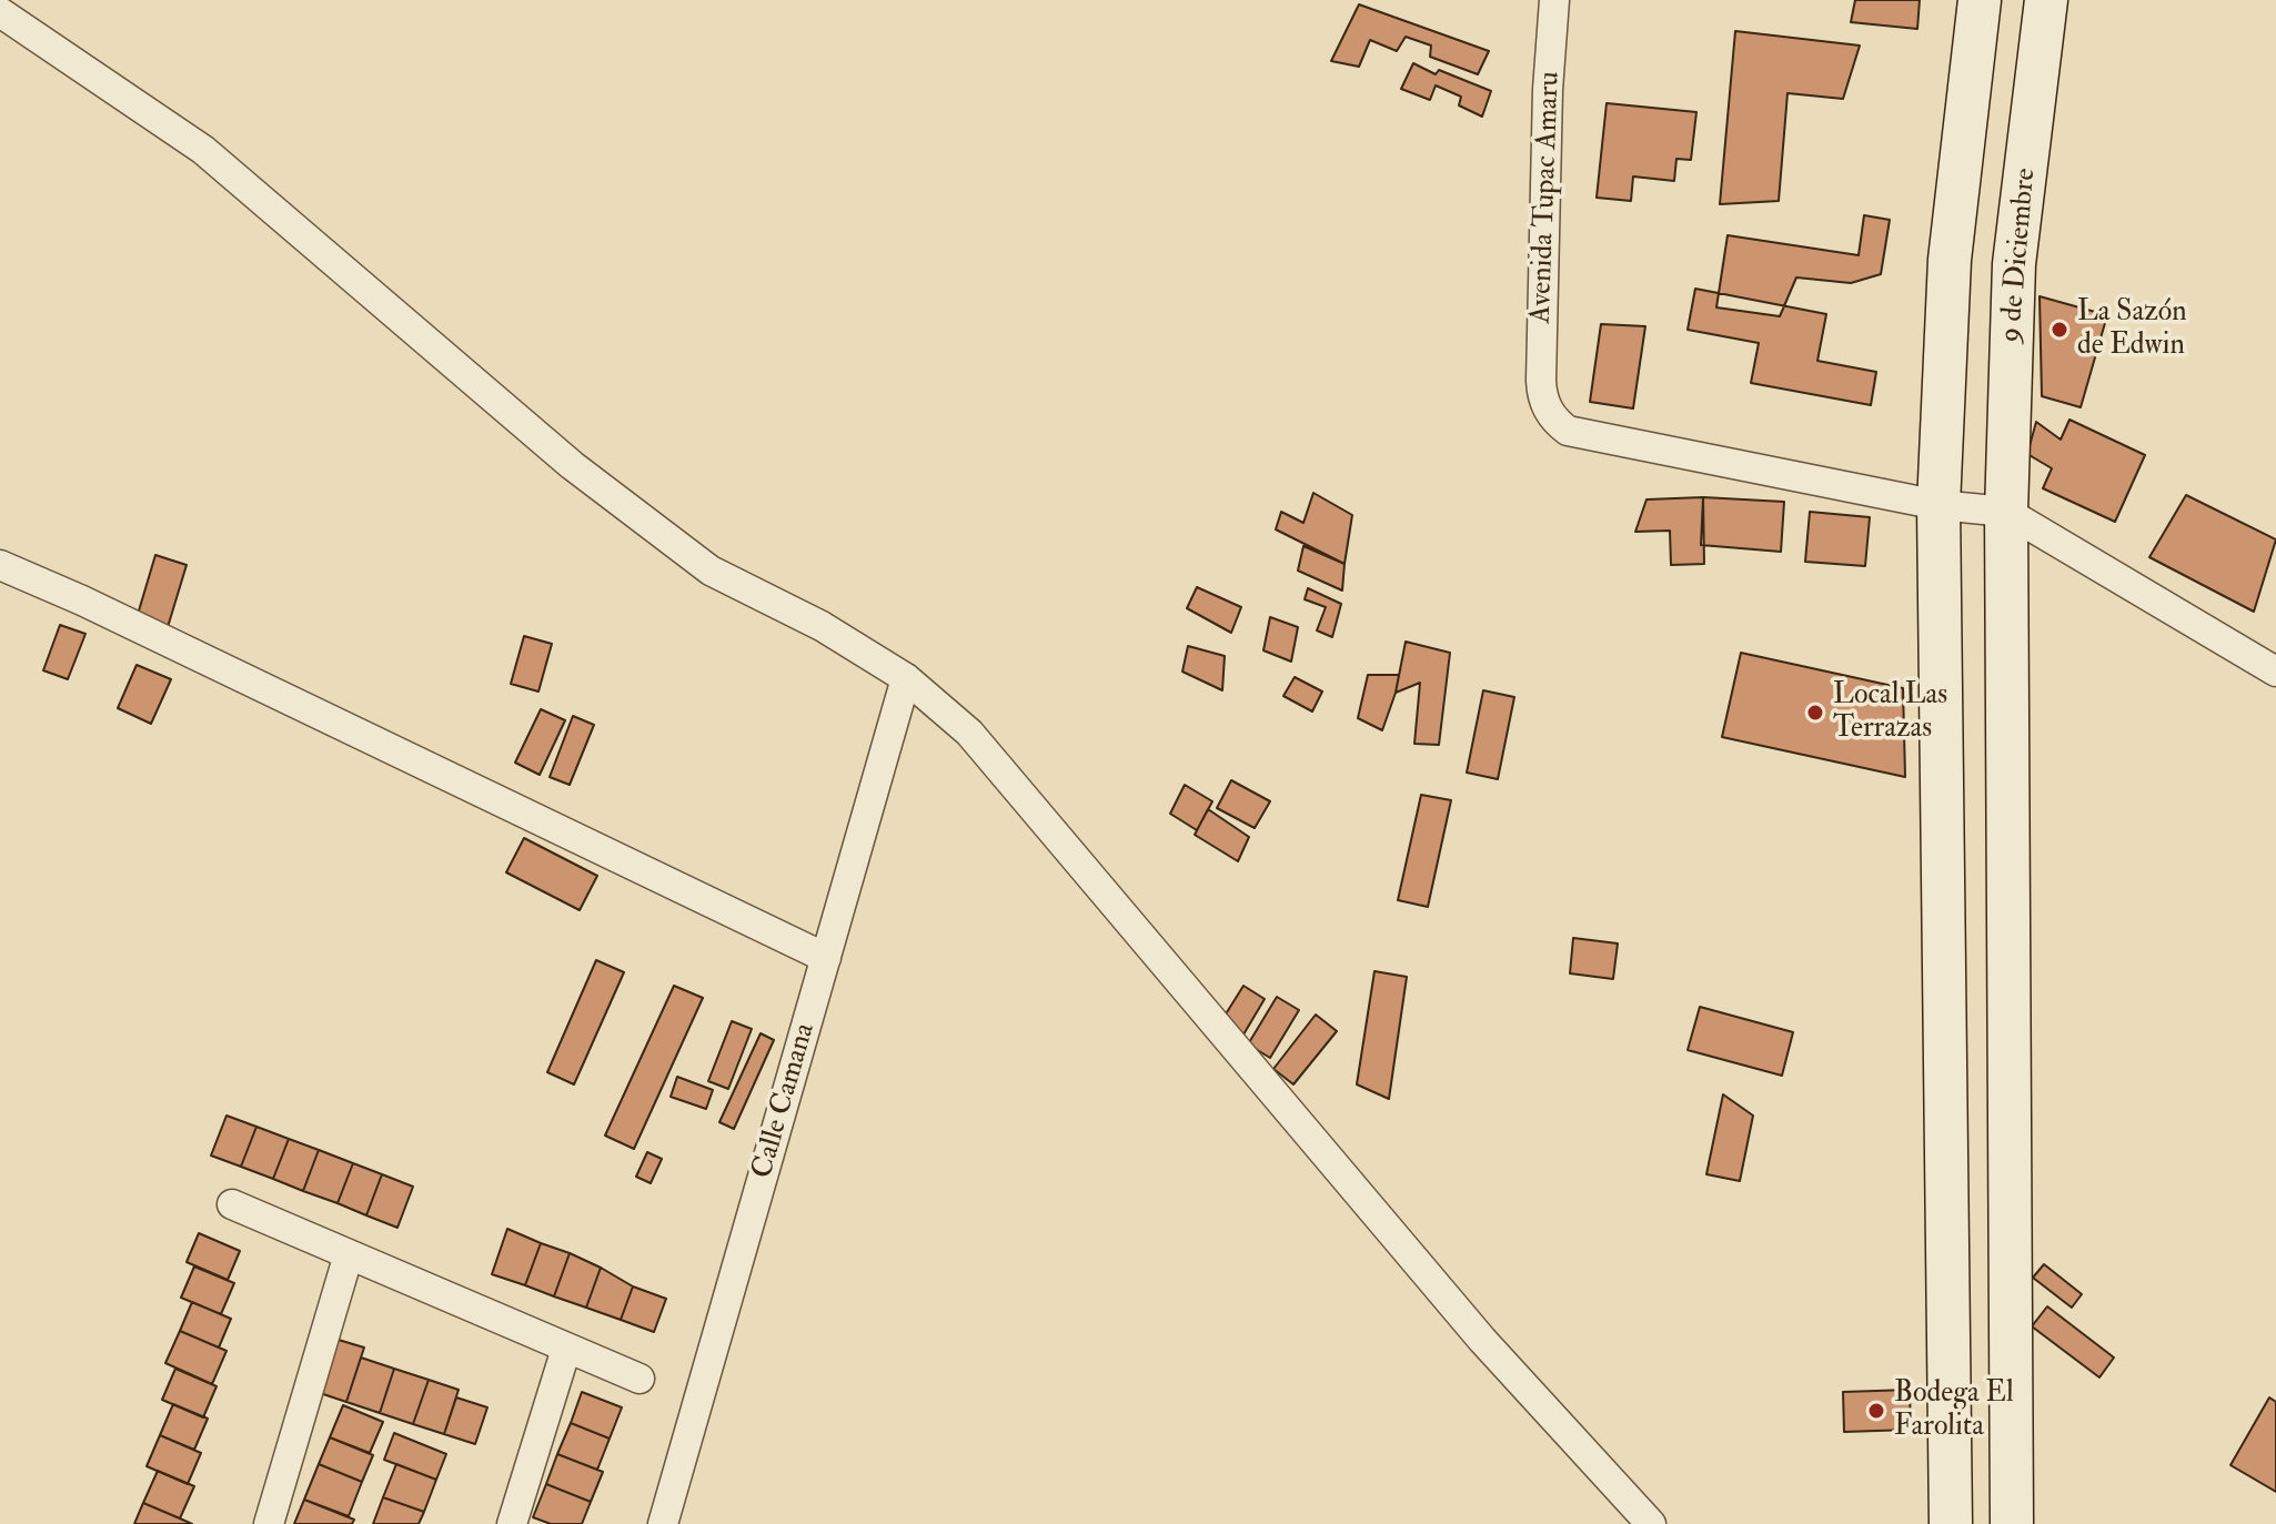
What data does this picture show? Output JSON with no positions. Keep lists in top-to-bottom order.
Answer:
{
  "streets": {
    "main road": ["9 de Diciembre"],
    "street": ["Avenida Tupac Amaru", "Calle Camana"]
  },
  "places": ["La Sazón de Edwin", "Local Las Terrazas", "Bodega El Farolita"]
}
